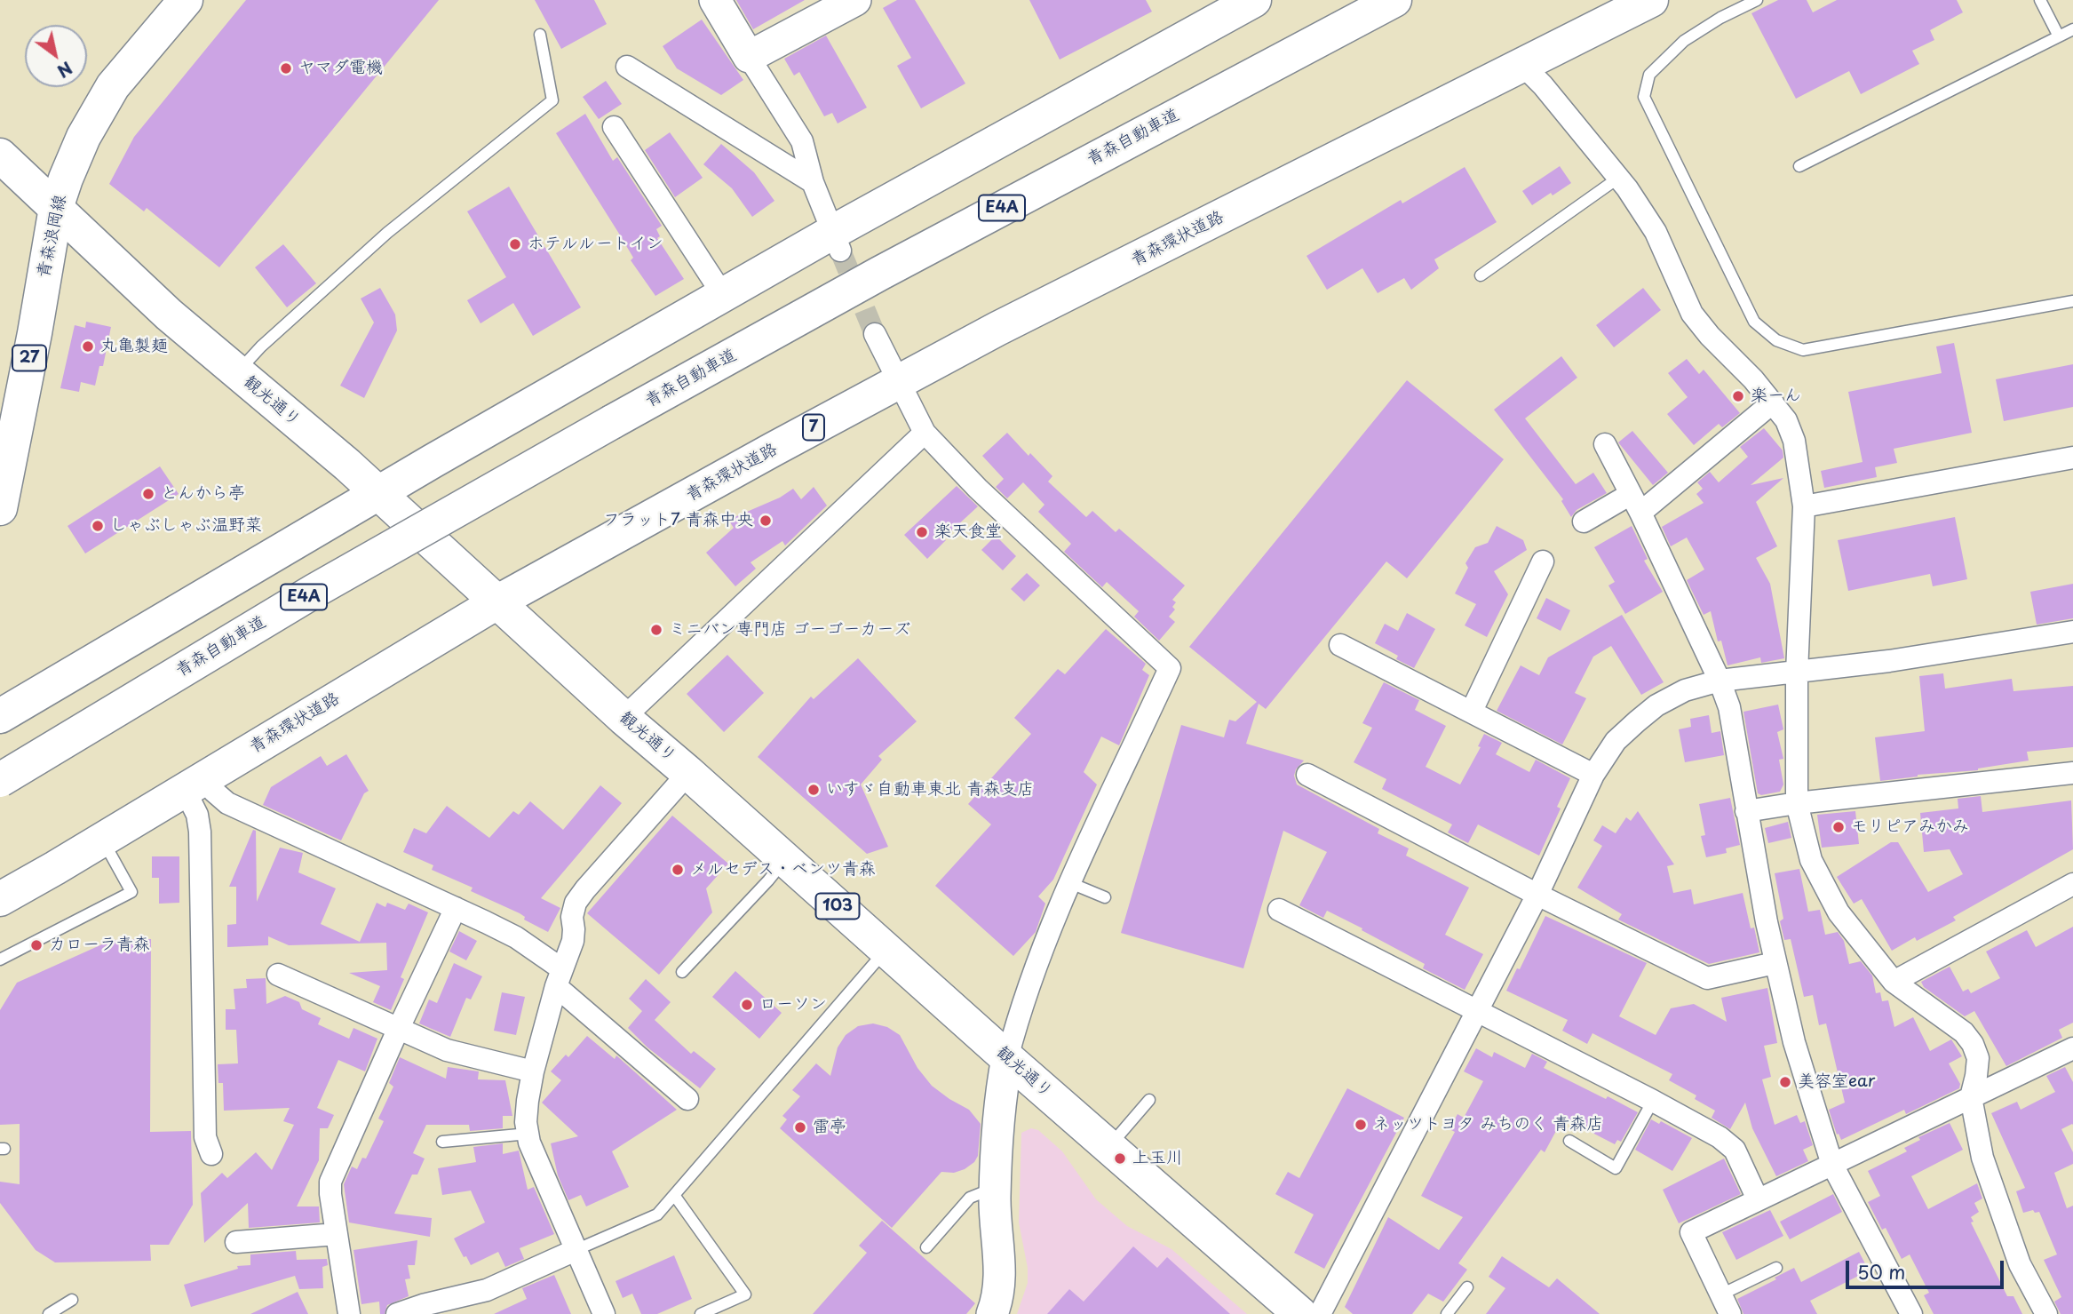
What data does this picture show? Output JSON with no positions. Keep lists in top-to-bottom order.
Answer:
{
  "streets": {
    "main road": [
      "青森自動車道",
      "E4A",
      "青森浪岡線",
      "青森環状道路",
      "27",
      "観光通り",
      "7",
      "103"
    ]
  },
  "crossings": [
    ["青森浪岡線", "観光通り"],
    ["青森環状道路", "観光通り"]
  ],
  "places": [
    "ヤマダ電機",
    "ホテルルートイン",
    "丸亀製麺",
    "楽ーん",
    "とんから亭",
    "フラット7 青森中央",
    "しゃぶしゃぶ温野菜",
    "楽天食堂",
    "ミニバン専門店 ゴーゴーカーズ",
    "いすゞ自動車東北 青森支店",
    "モリピアみかみ",
    "メルセデス・ベンツ青森",
    "カローラ青森",
    "ローソン",
    "美容室ear",
    "ネッツトヨタ みちのく 青森店",
    "雷亭",
    "上玉川"
  ],
  "scale_bar": "50 m",
  "north": "bottom right"
}
